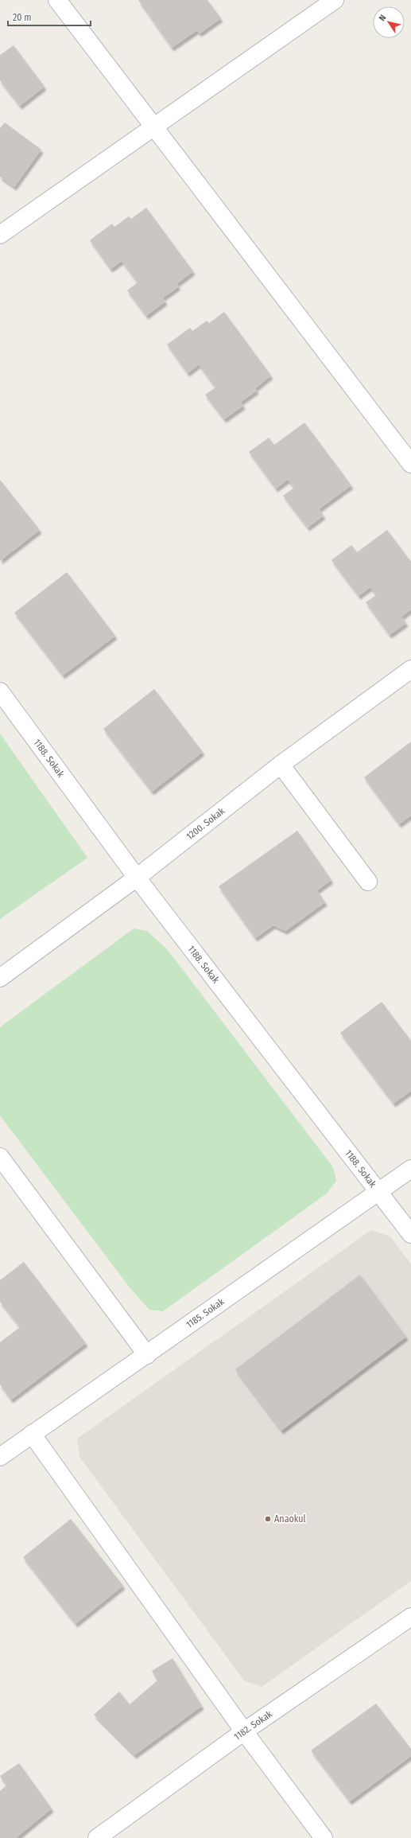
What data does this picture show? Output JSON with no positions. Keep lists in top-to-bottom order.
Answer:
{
  "streets": {
    "street": [
      "1188. Sokak",
      "1200. Sokak",
      "1185. Sokak",
      "1182. Sokak"
    ]
  },
  "crossings": [
    ["1188. Sokak", "1200. Sokak"],
    ["1188. Sokak", "1185. Sokak"]
  ],
  "places": ["Anaokul"],
  "scale_bar": "20 m",
  "north": "top left"
}
